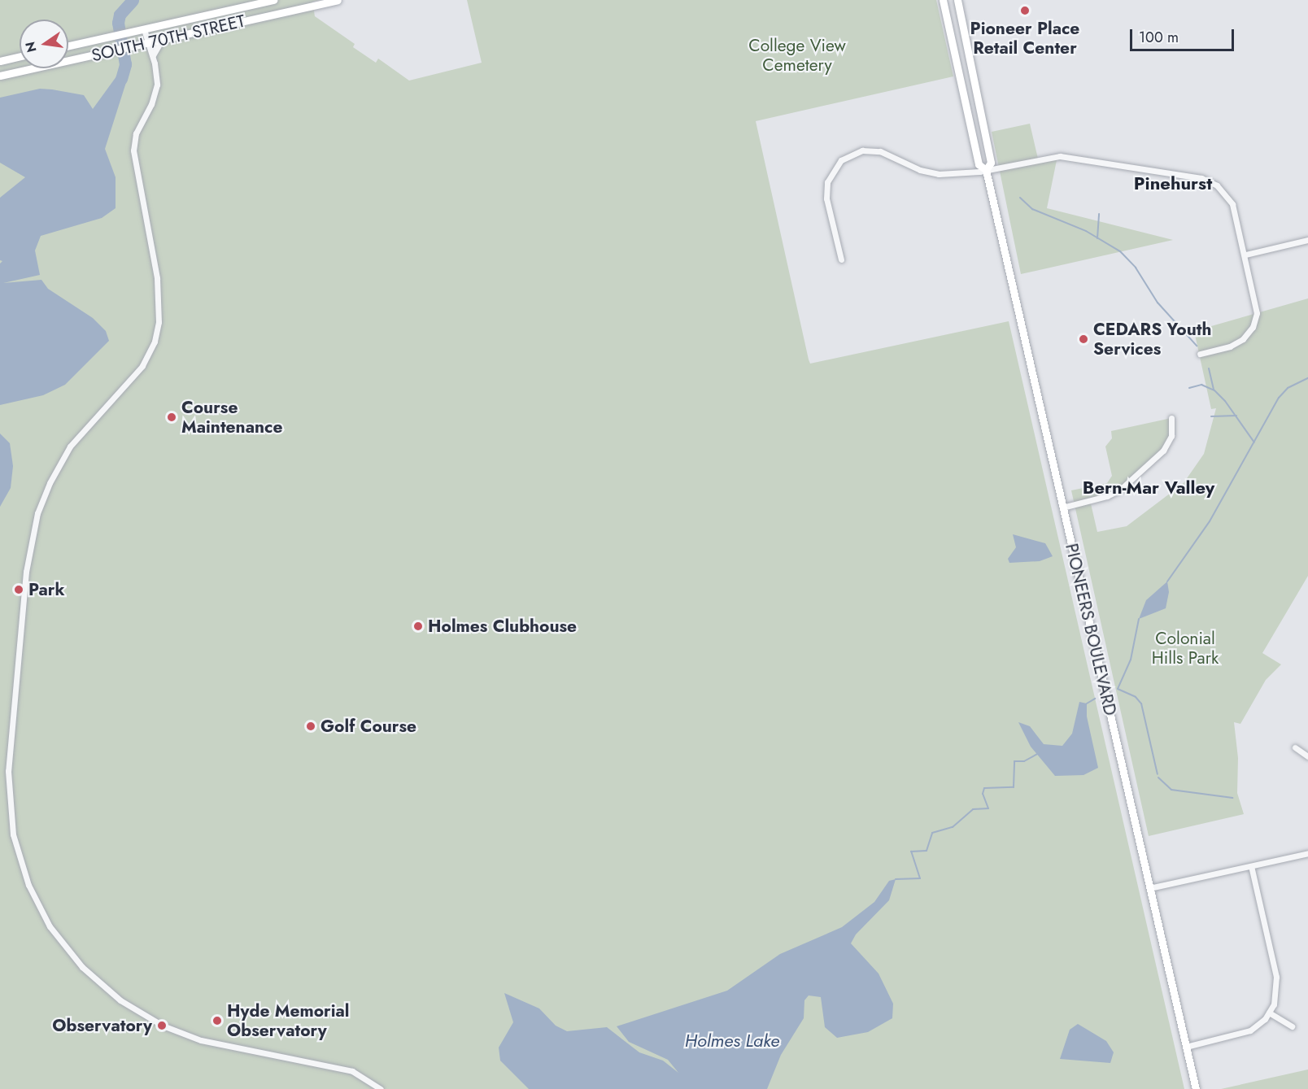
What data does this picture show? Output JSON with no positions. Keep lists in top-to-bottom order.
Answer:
{
  "streets": {
    "main road": ["SOUTH 70TH STREET", "PIONEERS BOULEVARD"]
  },
  "districts": ["Pinehurst", "Bern-Mar Valley"],
  "water": ["Holmes Lake"],
  "parks": ["College View Cemetery", "Colonial Hills Park"],
  "places": [
    "Pioneer Place Retail Center",
    "CEDARS Youth Services",
    "Course Maintenance",
    "Park",
    "Holmes Clubhouse",
    "Golf Course",
    "Hyde Memorial Observatory",
    "Observatory"
  ],
  "scale_bar": "100 m",
  "north": "left"
}
